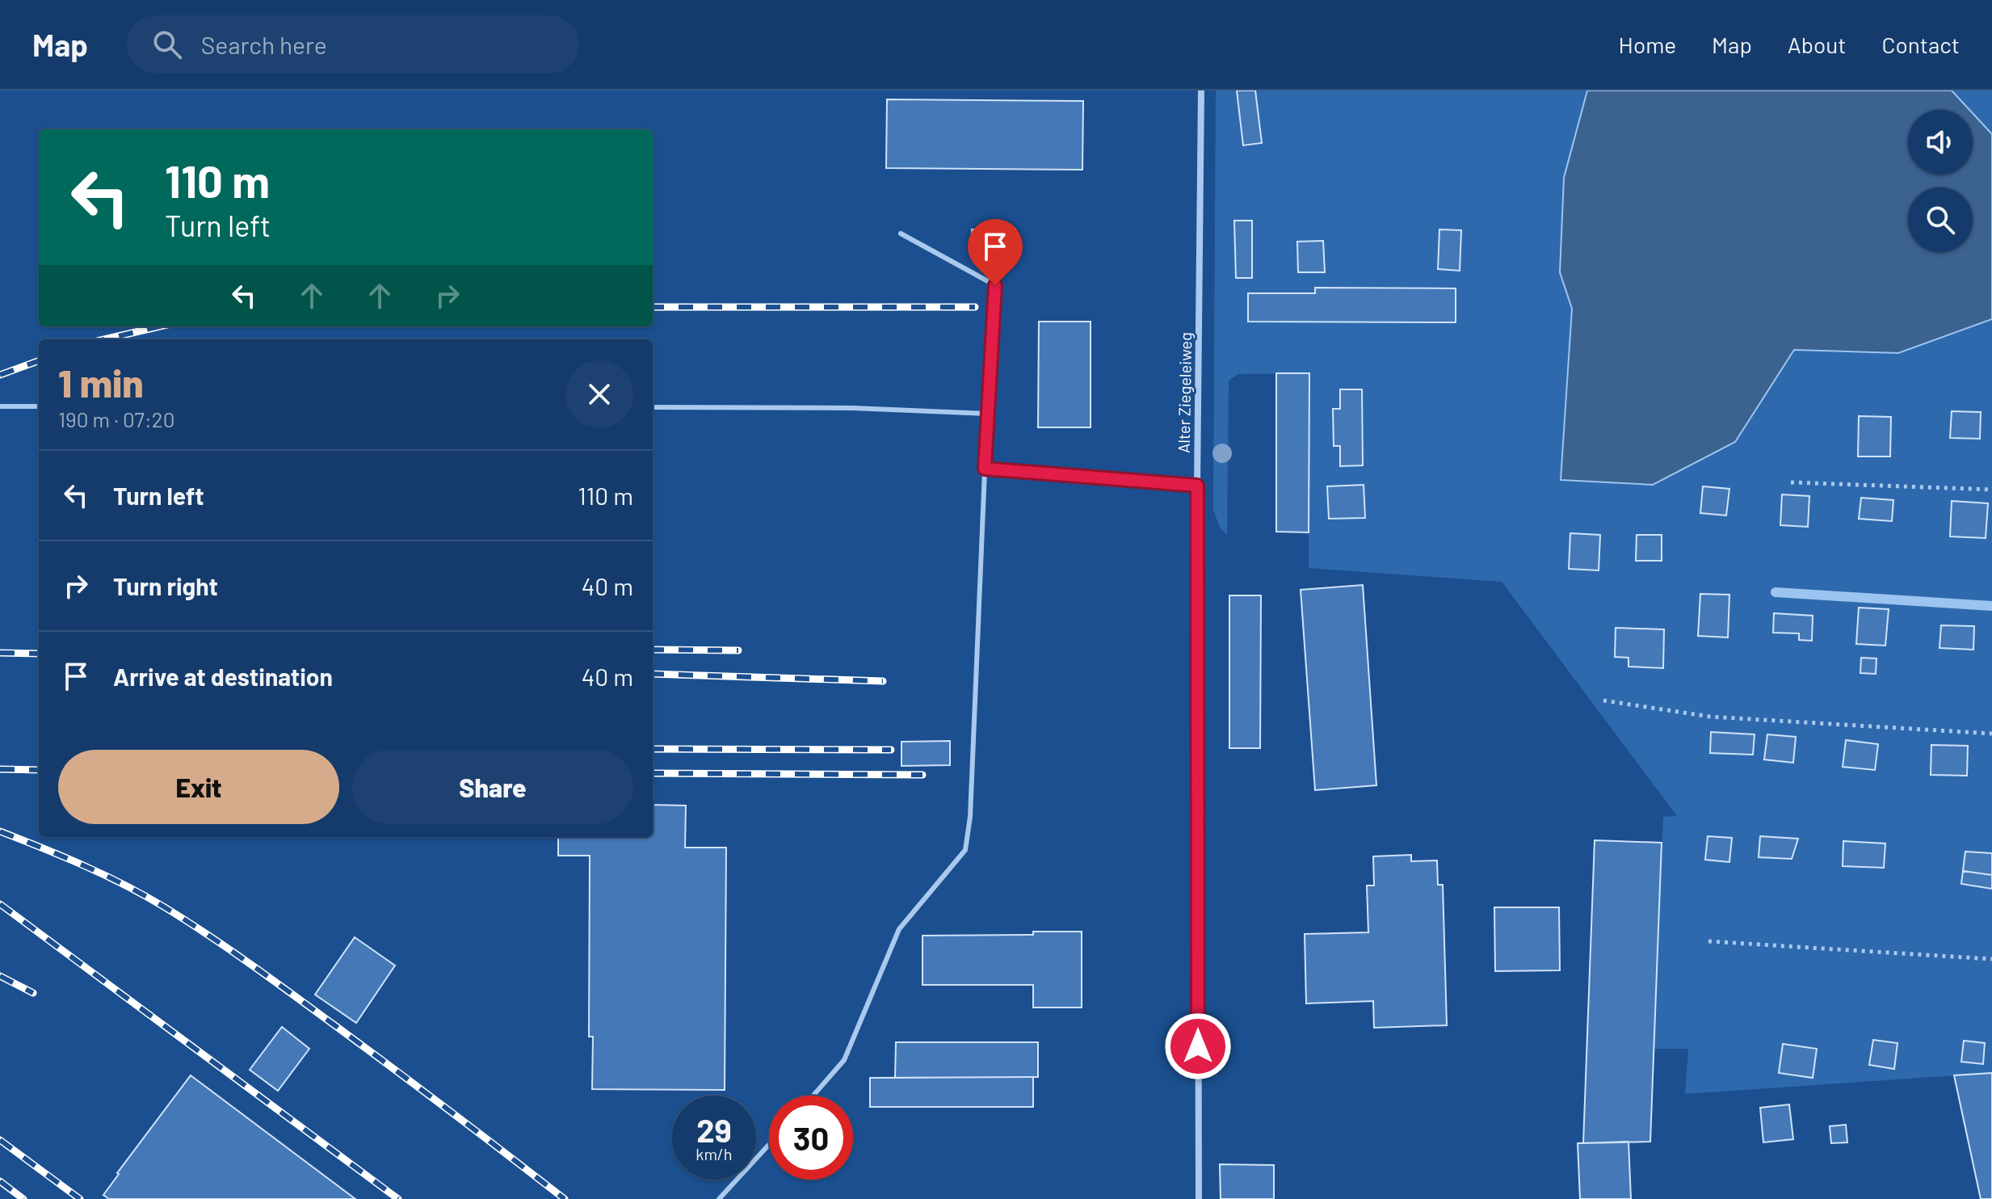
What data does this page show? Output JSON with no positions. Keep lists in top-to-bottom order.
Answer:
{
  "streets": {
    "street": ["Alter Ziegeleiweg"]
  },
  "page": {
    "header": "Map",
    "search": "Search here",
    "nav": [
      "Home",
      "Map",
      "About",
      "Contact"
    ],
    "turn": ["110 m", "Turn left"],
    "heading": ["1 min", "190 m · 07:20"],
    "list": [
      {
        "name": "Turn left",
        "value": "110 m"
      },
      {
        "name": "Turn right",
        "value": "40 m"
      },
      {
        "name": "Arrive at destination",
        "value": "40 m"
      }
    ],
    "buttons": ["Exit", "Share"],
    "speed": "29 km/h",
    "limit": "30"
  }
}
